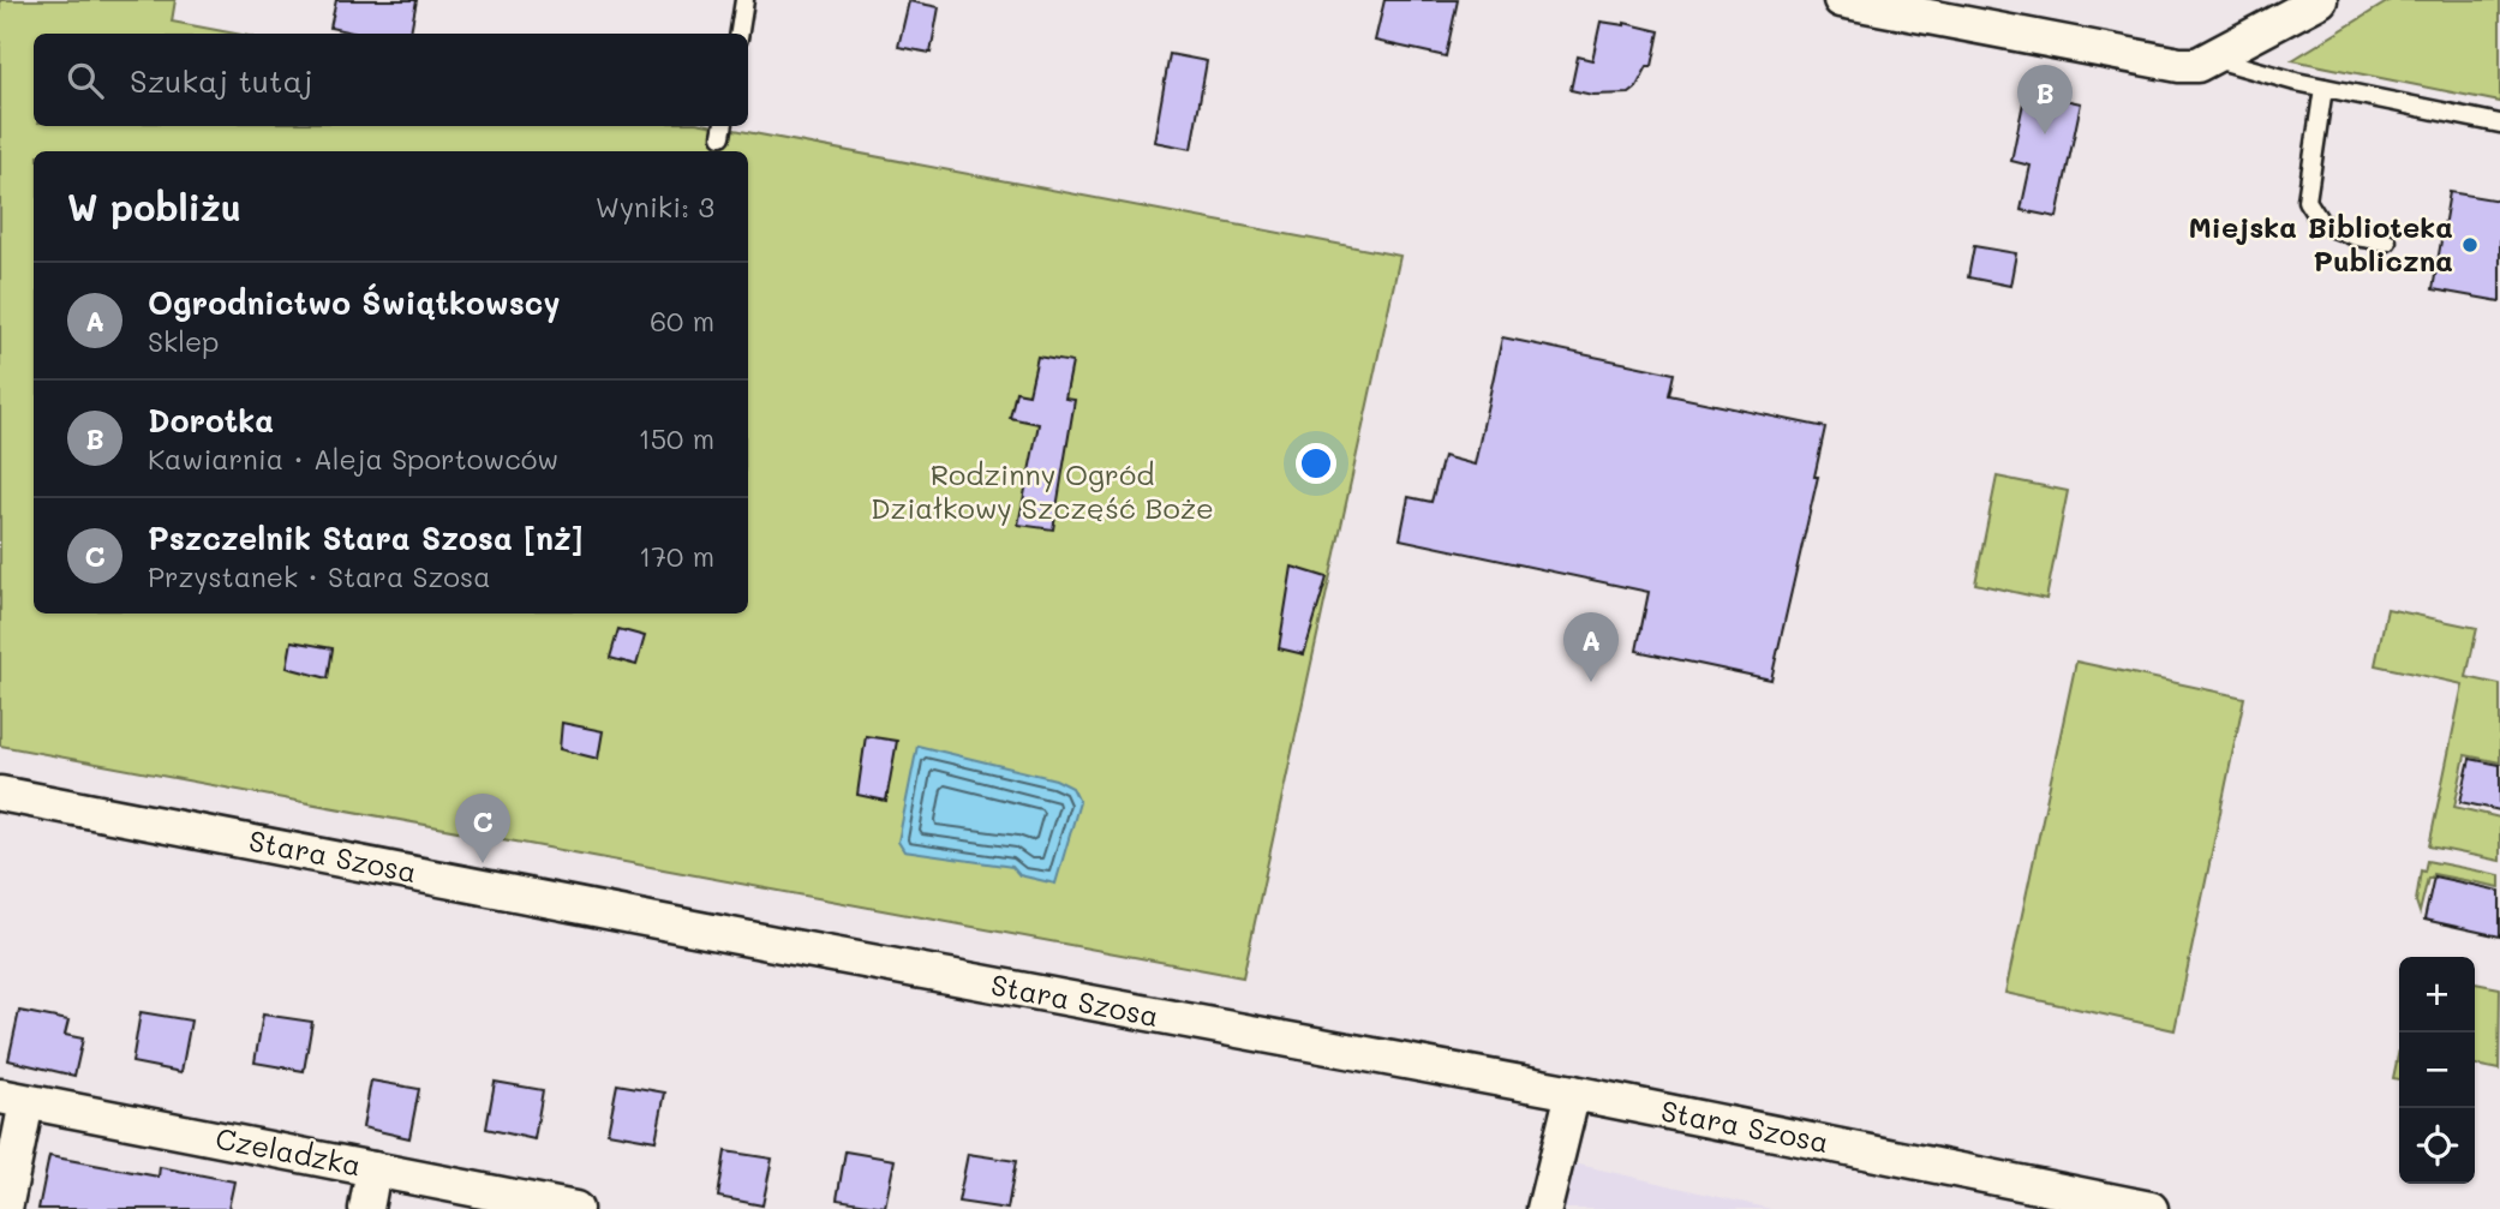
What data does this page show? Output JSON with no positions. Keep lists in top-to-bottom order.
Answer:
{
  "streets": {
    "street": ["Stara Szosa", "Czeladzka"]
  },
  "parks": ["Rodzinny Ogród Działkowy Szczęść Boże"],
  "places": ["Miejska Biblioteka Publiczna"],
  "page": {
    "search": "Szukaj tutaj",
    "pins": ["B", "A", "C"],
    "heading": ["W pobliżu", "Wyniki: 3"],
    "list": [
      {
        "mark": "A",
        "name": "Ogrodnictwo Świątkowscy",
        "note": "Sklep",
        "value": "60 m"
      },
      {
        "mark": "B",
        "name": "Dorotka",
        "note": "Kawiarnia · Aleja Sportowców",
        "value": "150 m"
      },
      {
        "mark": "C",
        "name": "Pszczelnik Stara Szosa [nż]",
        "note": "Przystanek · Stara Szosa",
        "value": "170 m"
      }
    ],
    "map_buttons": ["+", "−"]
  }
}
